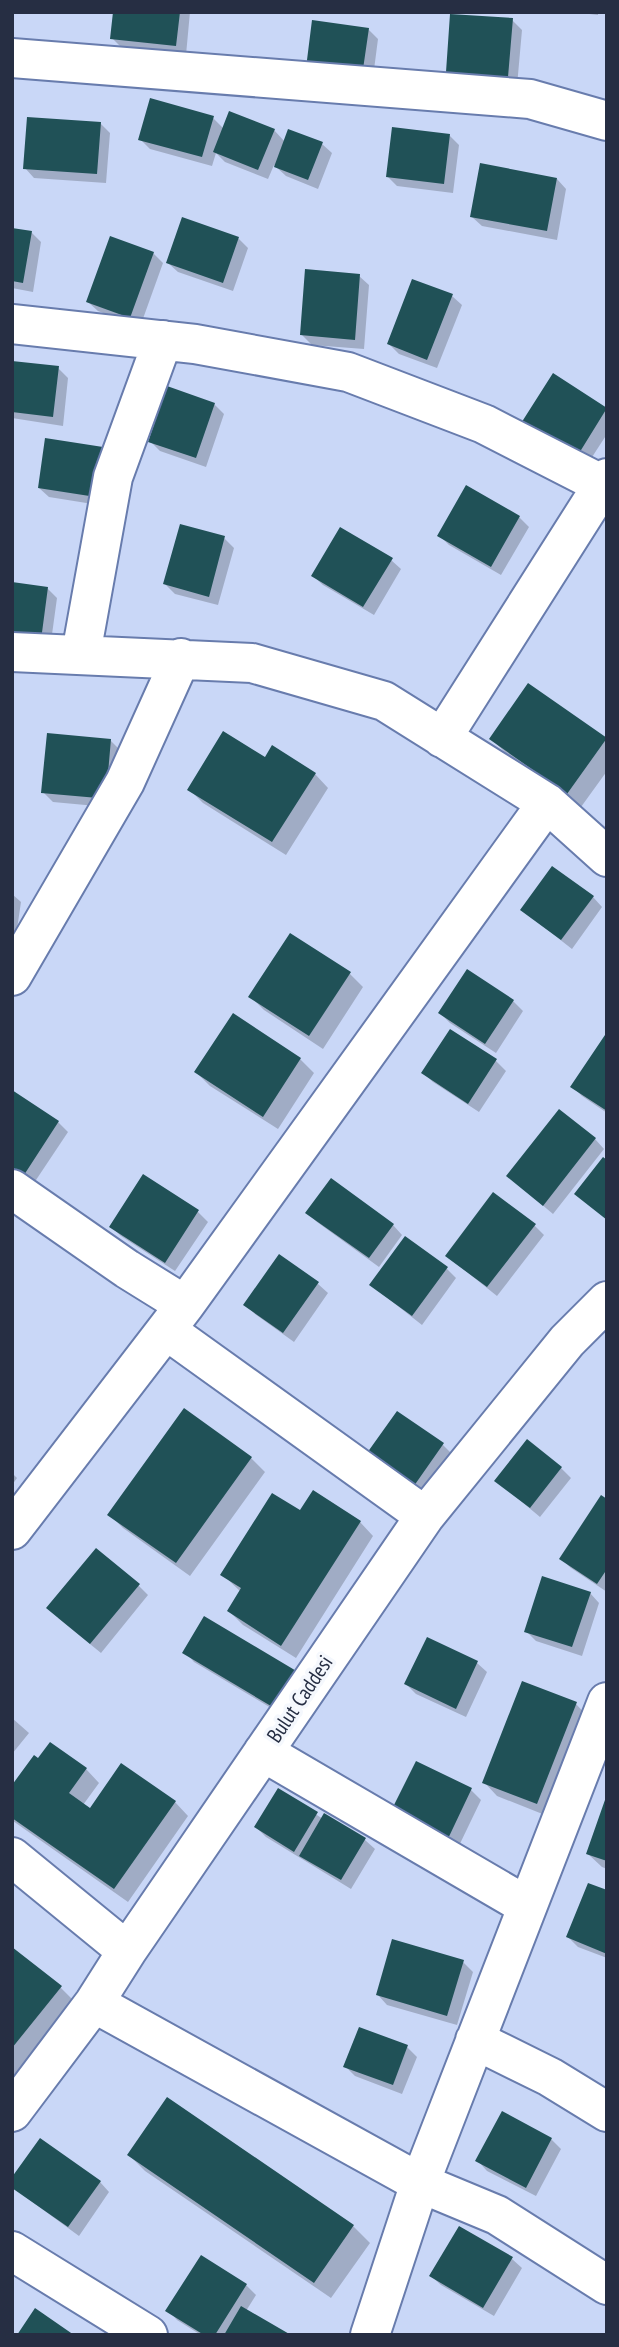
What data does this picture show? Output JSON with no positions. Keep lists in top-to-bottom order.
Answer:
{
  "streets": {
    "street": ["Bulut Caddesi"]
  }
}
